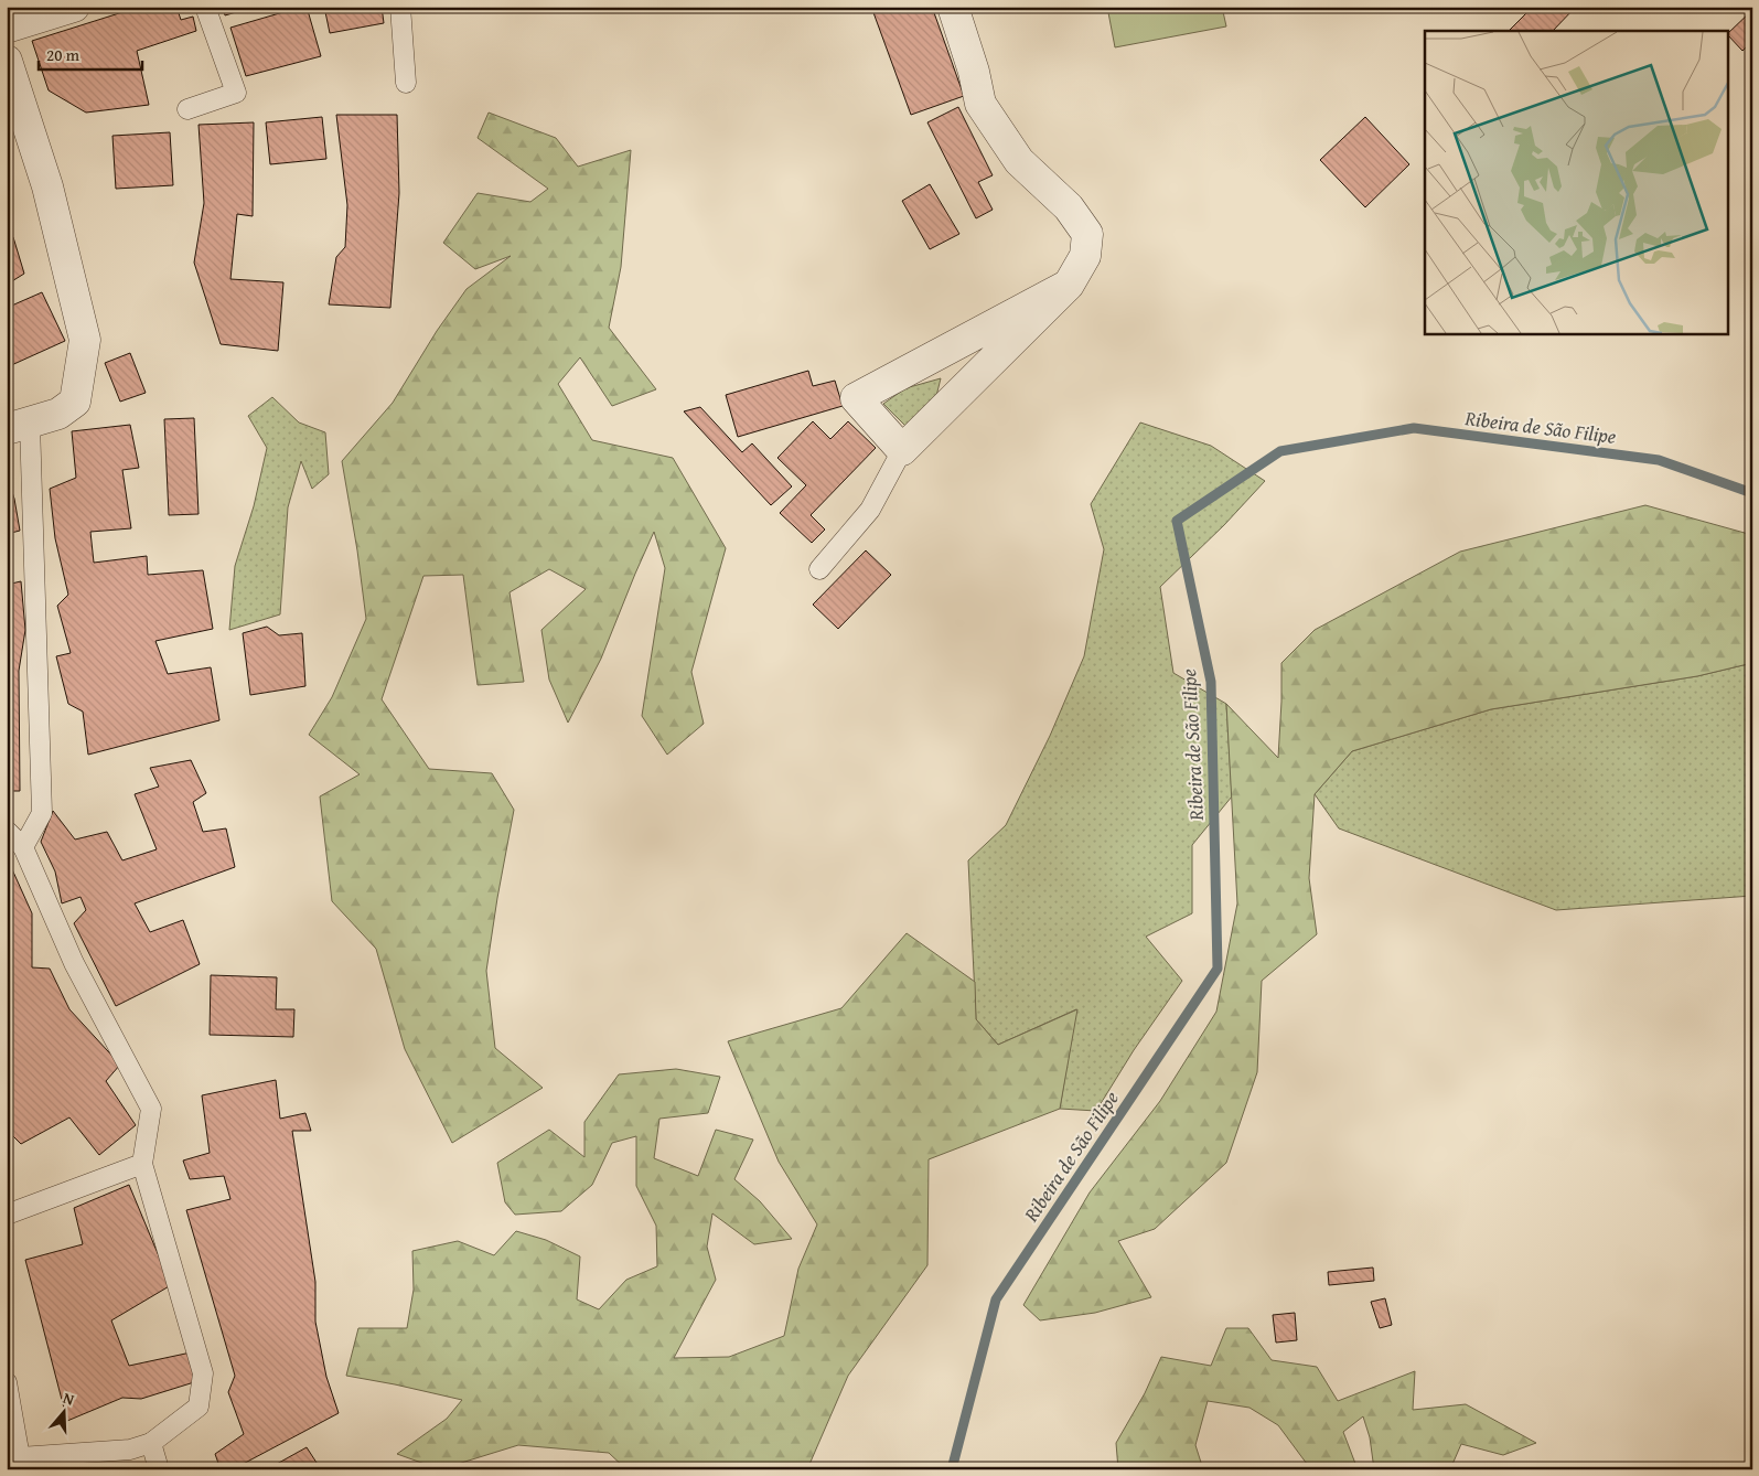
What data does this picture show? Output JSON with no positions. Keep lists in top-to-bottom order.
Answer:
{
  "water": ["Ribeira de São Filipe"],
  "scale_bar": "20 m",
  "north": "top"
}
